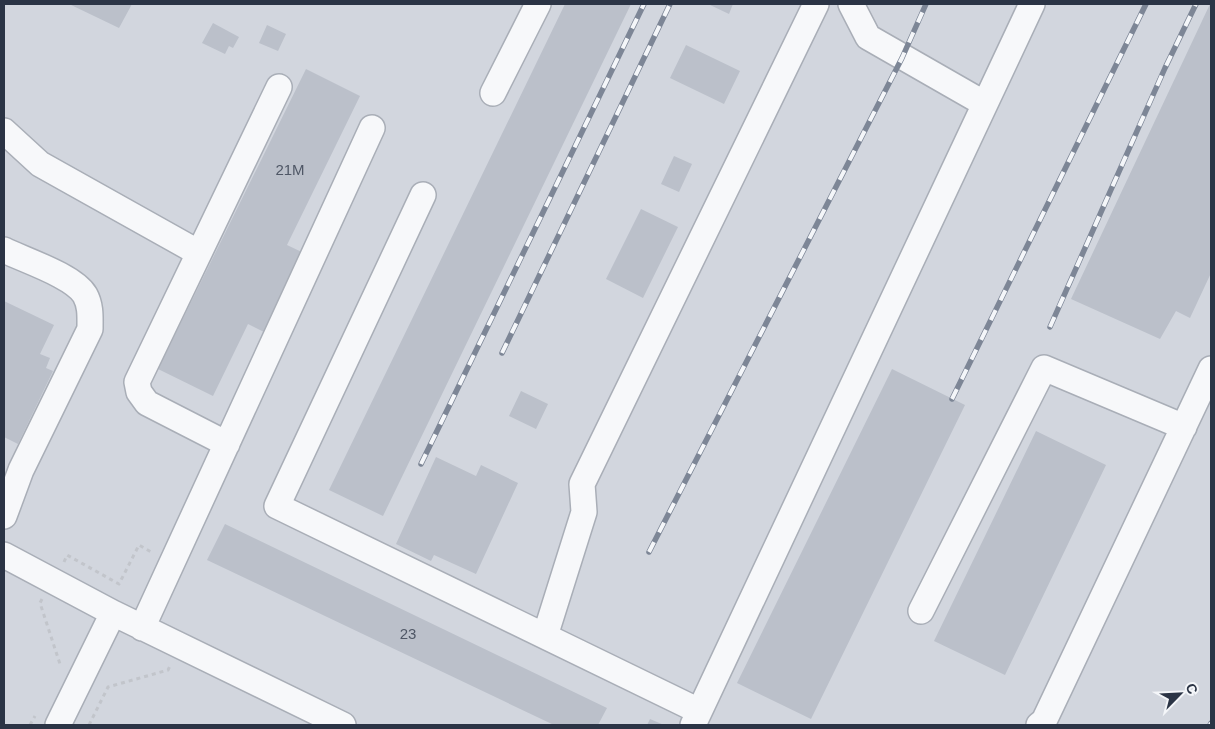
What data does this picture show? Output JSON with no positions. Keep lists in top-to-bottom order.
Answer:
{
  "house_numbers": ["21М", "23"],
  "north": "top right"
}
